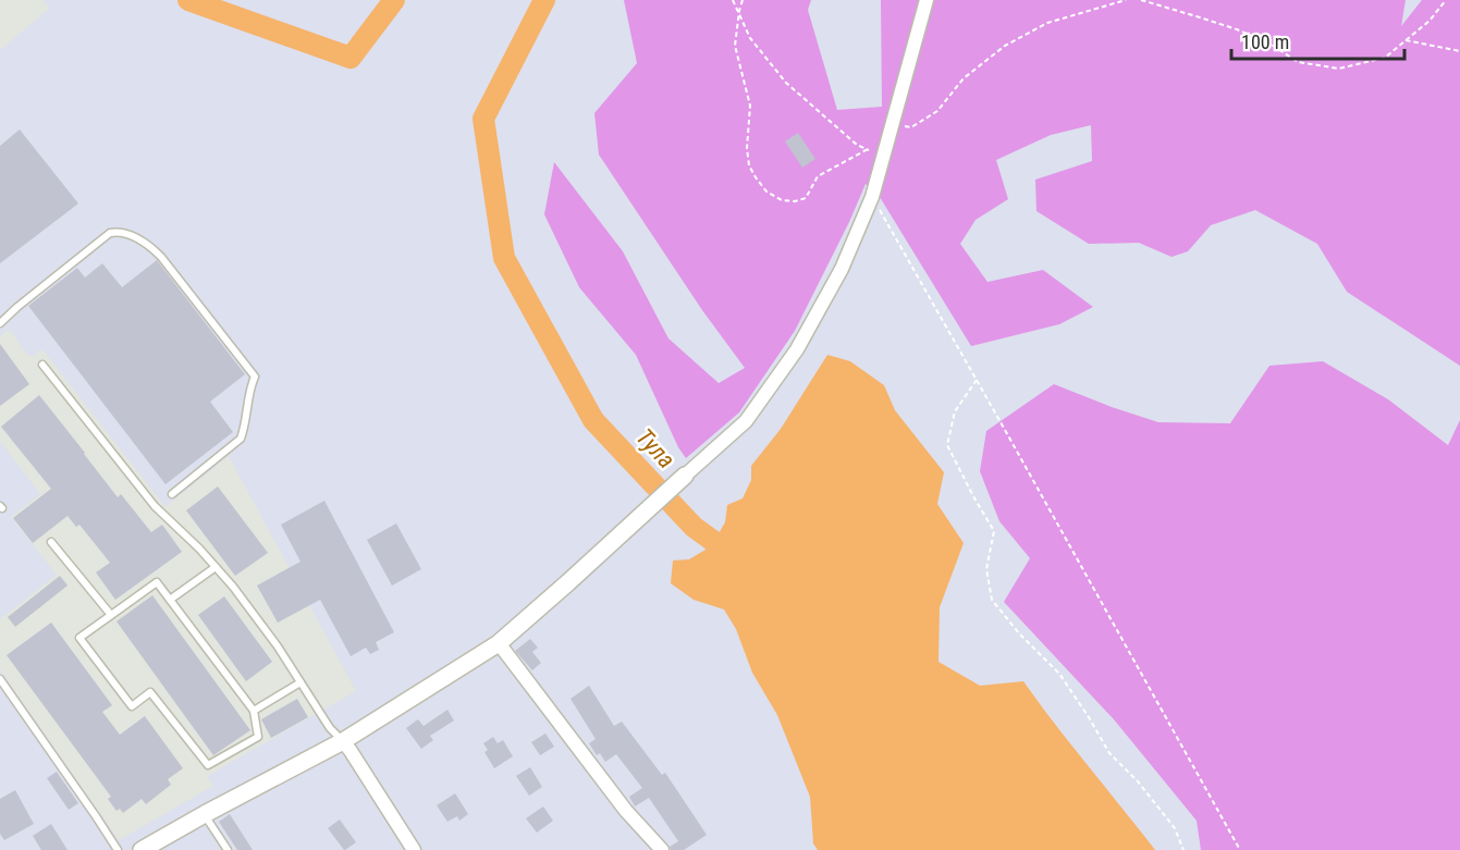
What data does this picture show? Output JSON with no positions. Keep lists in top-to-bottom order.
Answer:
{
  "water": ["Тула"],
  "scale_bar": "100 m"
}
